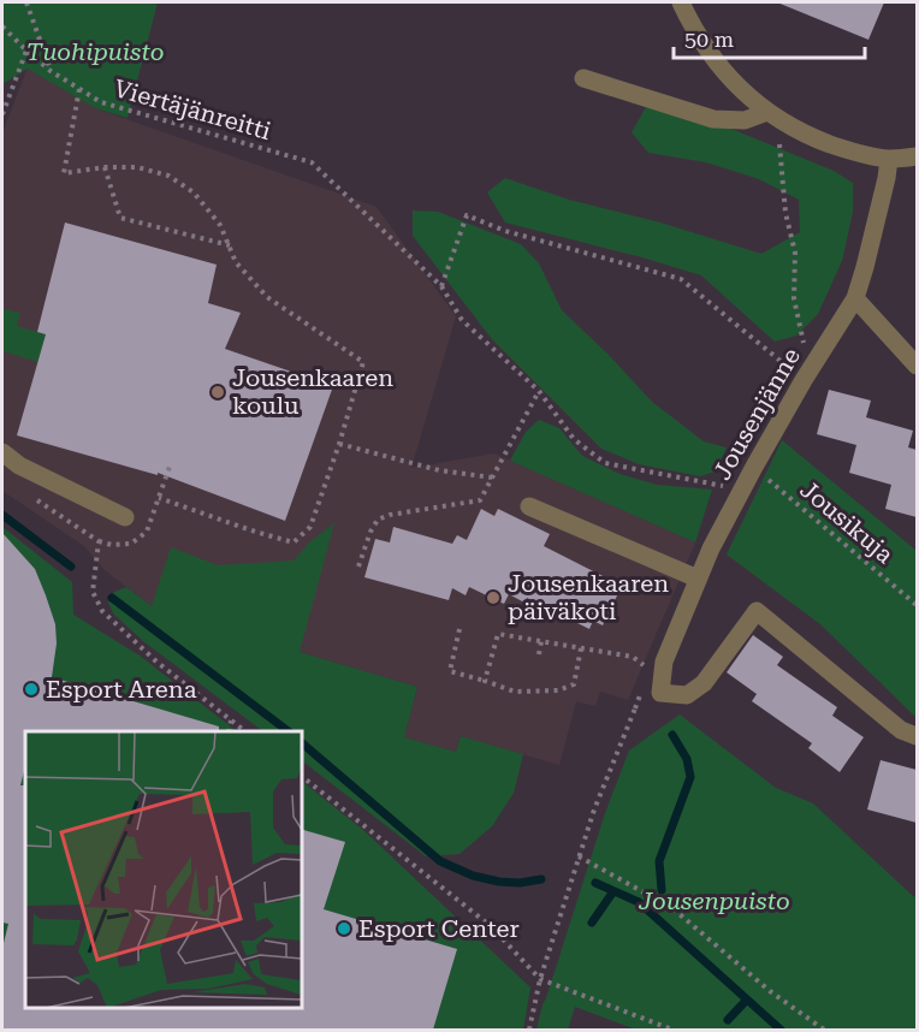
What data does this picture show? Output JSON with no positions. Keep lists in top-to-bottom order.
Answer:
{
  "streets": {
    "street": ["Jousenjänne"],
    "path": ["Viertäjänreitti", "Jousikuja"]
  },
  "crossings": [
    ["Jousenjänne", "Jousikuja"]
  ],
  "parks": ["Tuohipuisto", "Jousenpuisto"],
  "places": [
    "Jousenkaaren koulu",
    "Jousenkaaren päiväkoti",
    "Esport Arena",
    "Esport Center"
  ],
  "scale_bar": "50 m"
}
